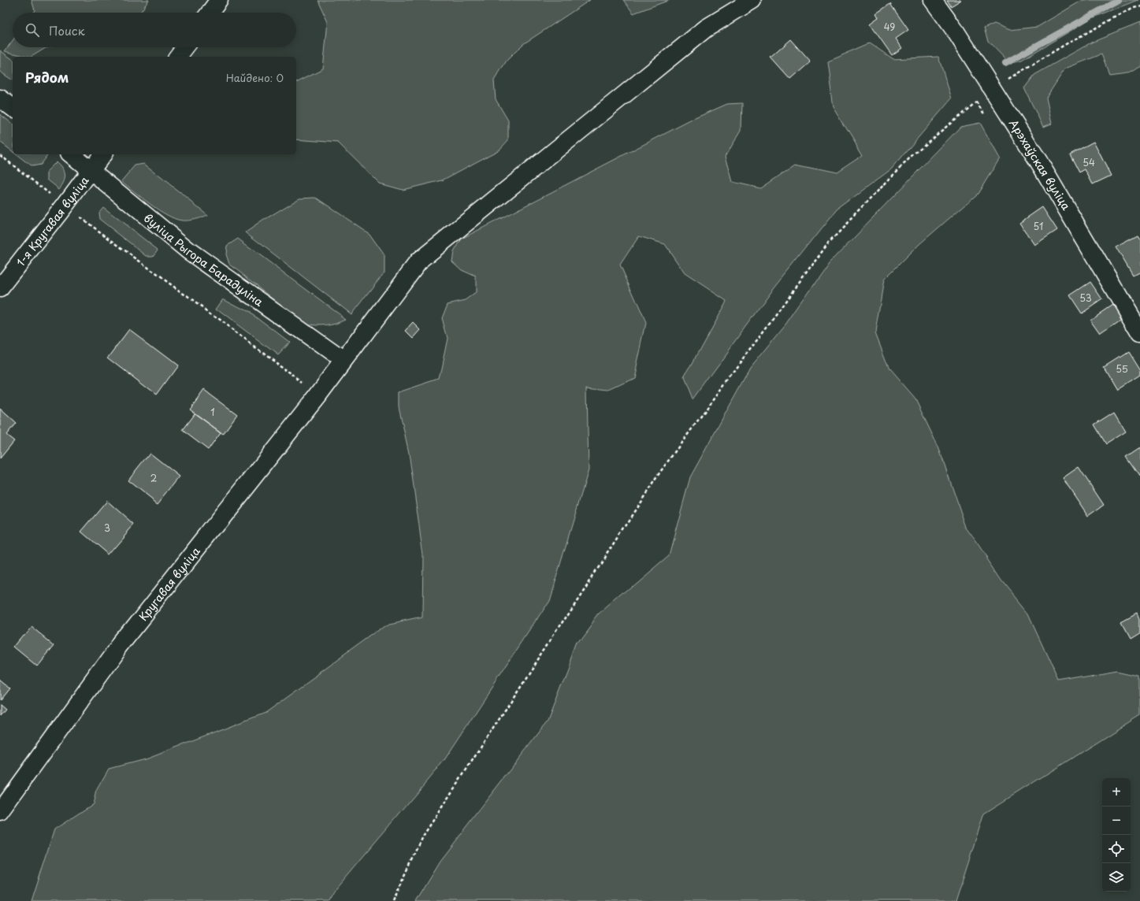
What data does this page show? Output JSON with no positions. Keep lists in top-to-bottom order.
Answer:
{
  "streets": {
    "street": [
      "Арэхаўская вуліца",
      "1-я Кругавая вуліца",
      "вуліца Рыгора Барадуліна",
      "Кругавая вуліца"
    ]
  },
  "crossings": [
    ["1-я Кругавая вуліца", "вуліца Рыгора Барадуліна"],
    ["вуліца Рыгора Барадуліна", "Кругавая вуліца"]
  ],
  "house_numbers": [
    "49",
    "54",
    "51",
    "53",
    "55",
    "1",
    "2",
    "3"
  ],
  "page": {
    "search": "Поиск",
    "heading": ["Рядом", "Найдено: 0"],
    "map_buttons": ["+", "−"]
  }
}
